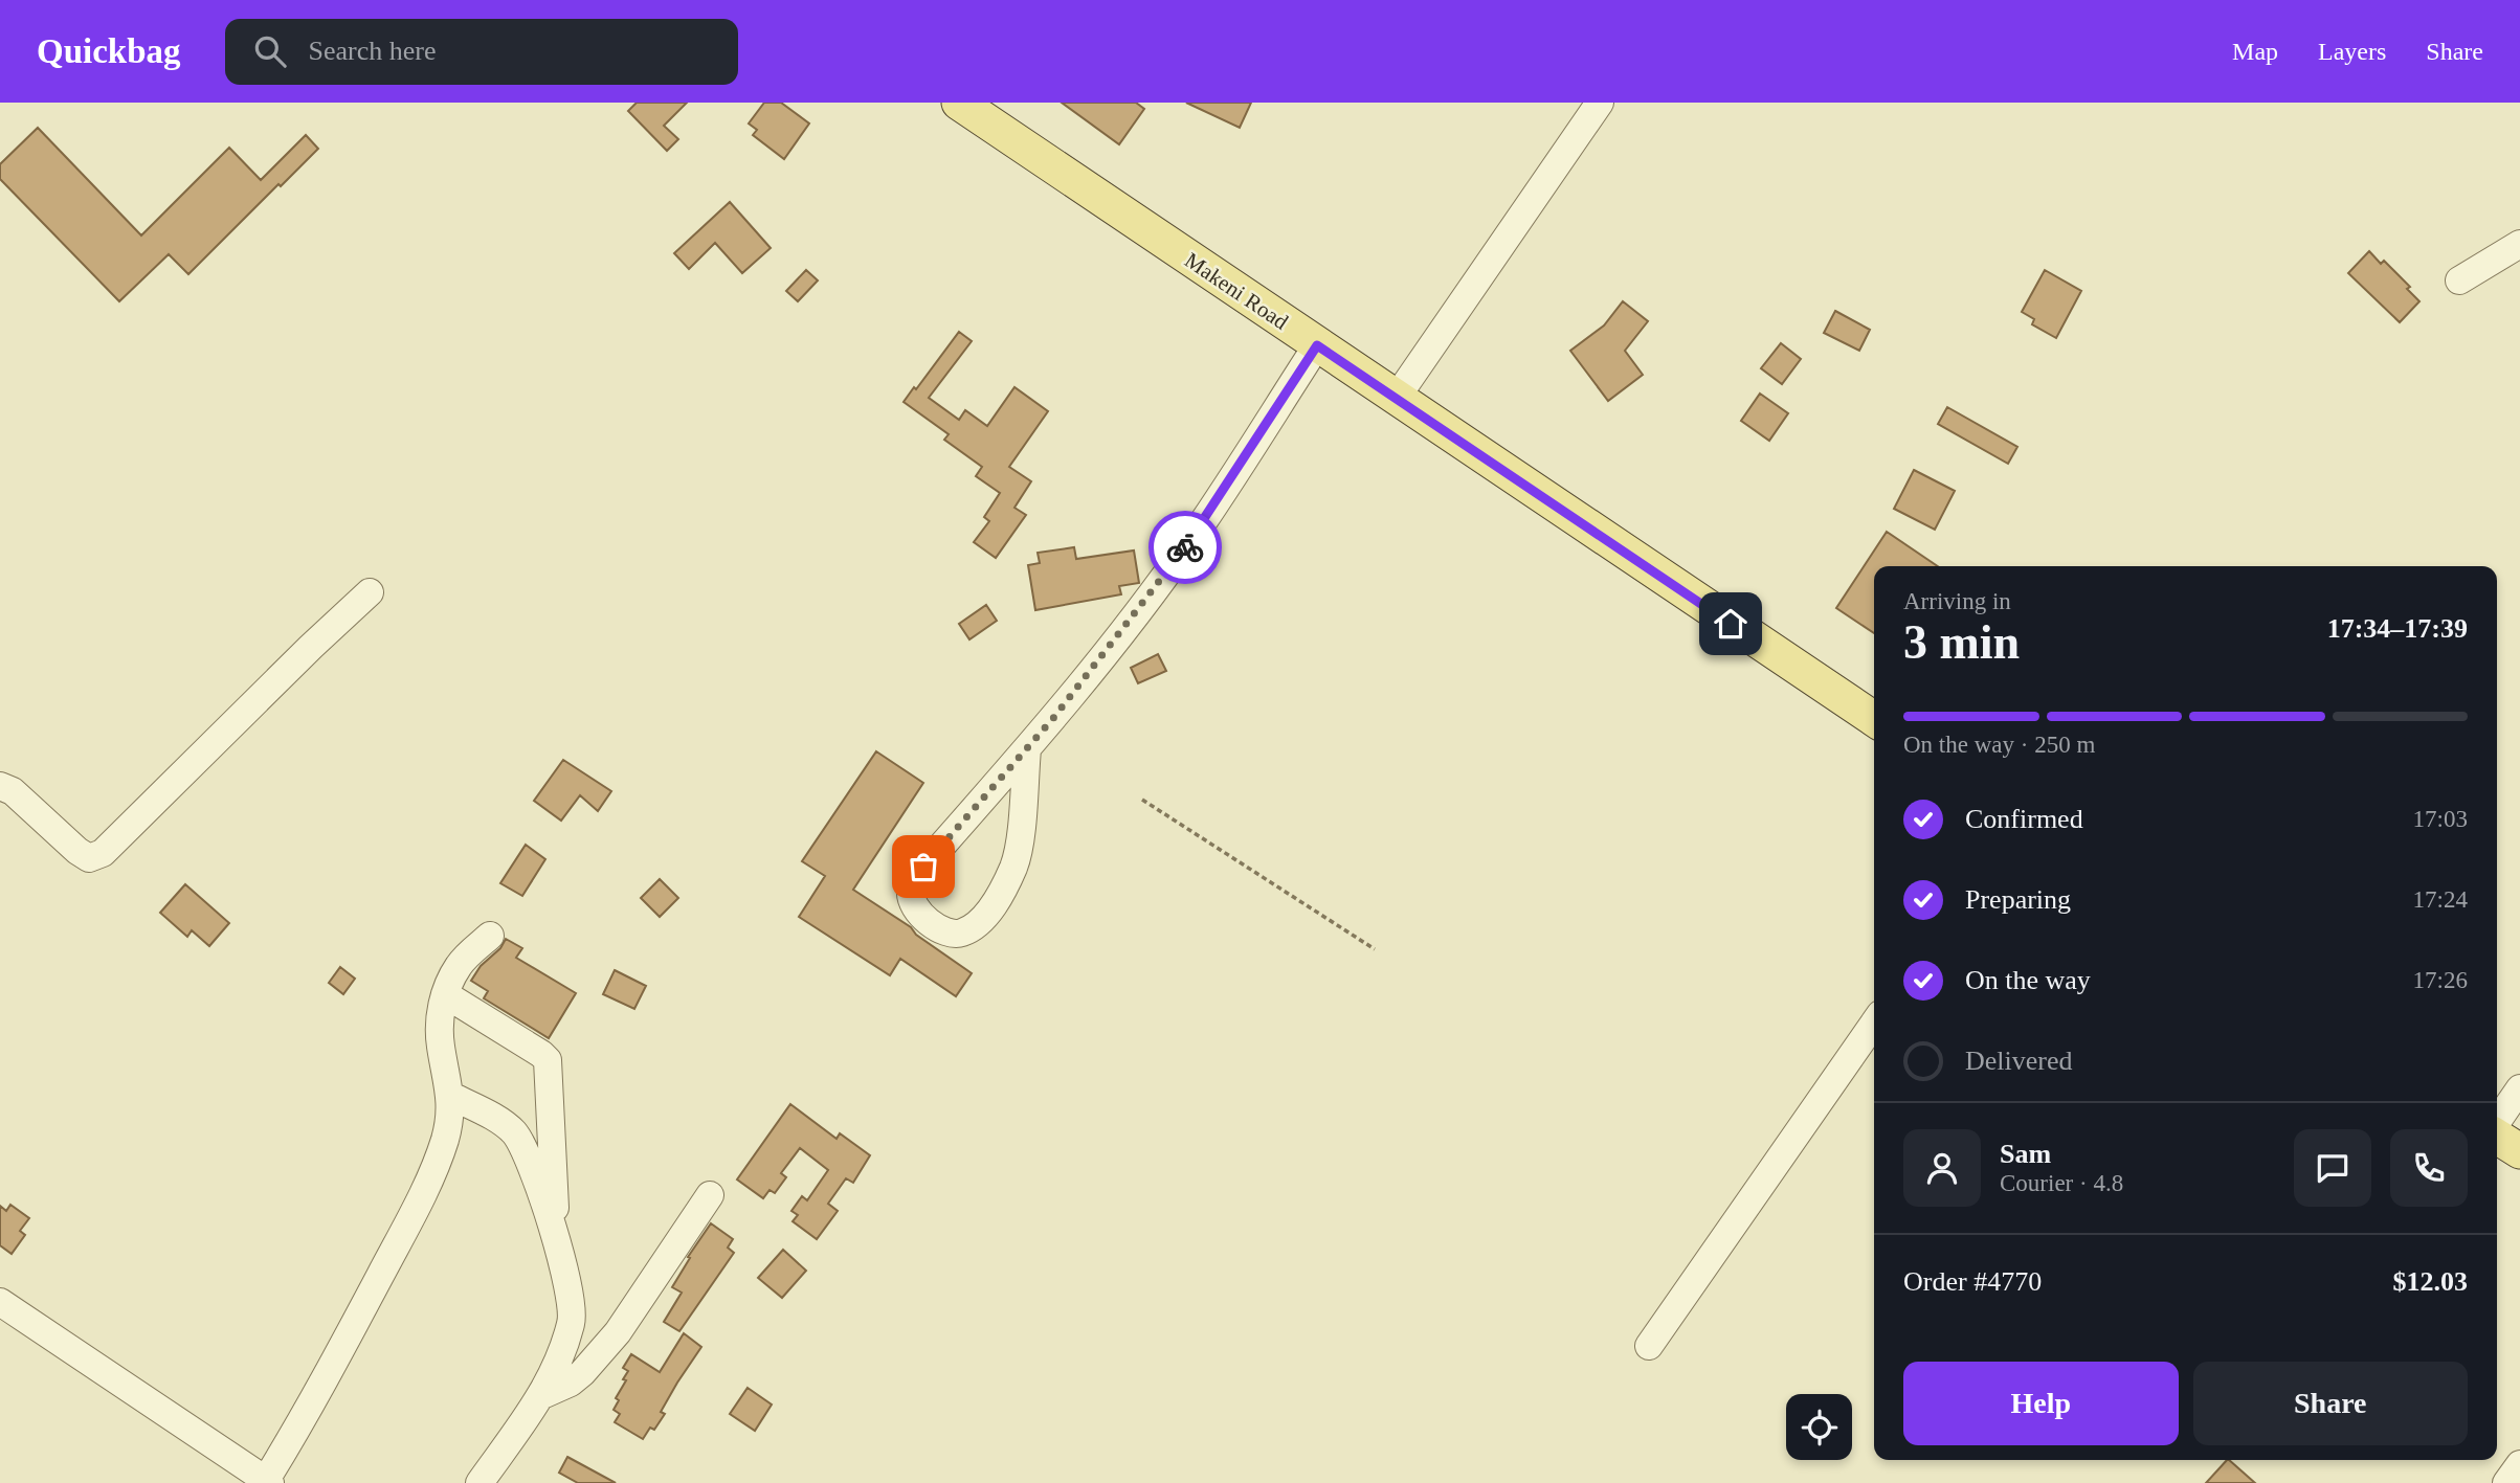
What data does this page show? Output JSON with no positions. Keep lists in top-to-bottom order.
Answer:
{
  "streets": {
    "main road": ["Makeni Road"]
  },
  "page": {
    "header": "Quickbag",
    "search": "Search here",
    "nav": ["Map", "Layers", "Share"],
    "heading": ["3 min", "Arriving in", "17:34–17:39"],
    "panel": [
      "Sam",
      "Courier · 4.8",
      "Order #4770",
      "$12.03"
    ],
    "bar": "On the way · 250 m",
    "list": [
      ["Confirmed", "17:03"],
      ["Preparing", "17:24"],
      ["On the way", "17:26"],
      "Delivered"
    ],
    "buttons": ["Help", "Share"]
  }
}
